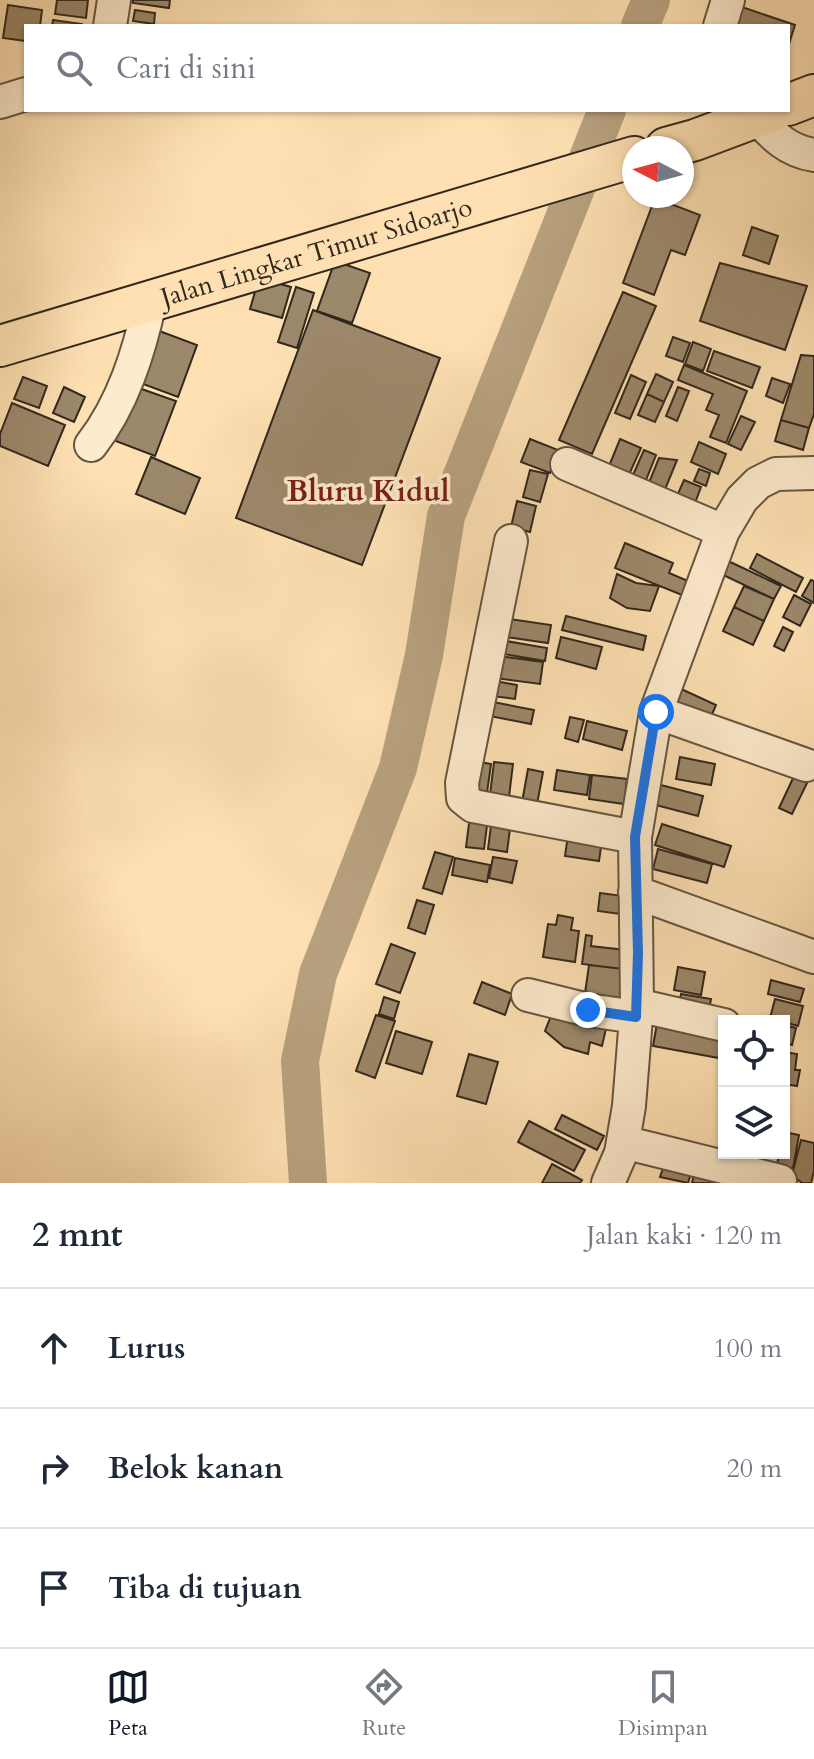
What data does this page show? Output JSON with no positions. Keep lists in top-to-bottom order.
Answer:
{
  "streets": {
    "main road": ["Jalan Lingkar Timur Sidoarjo"]
  },
  "districts": ["Bluru Kidul"],
  "north": "left",
  "page": {
    "search": "Cari di sini",
    "heading": ["2 mnt", "Jalan kaki · 120 m"],
    "list": [
      ["Lurus", "100 m"],
      ["Belok kanan", "20 m"],
      "Tiba di tujuan"
    ],
    "nav": ["Peta", "Rute", "Disimpan"]
  }
}
